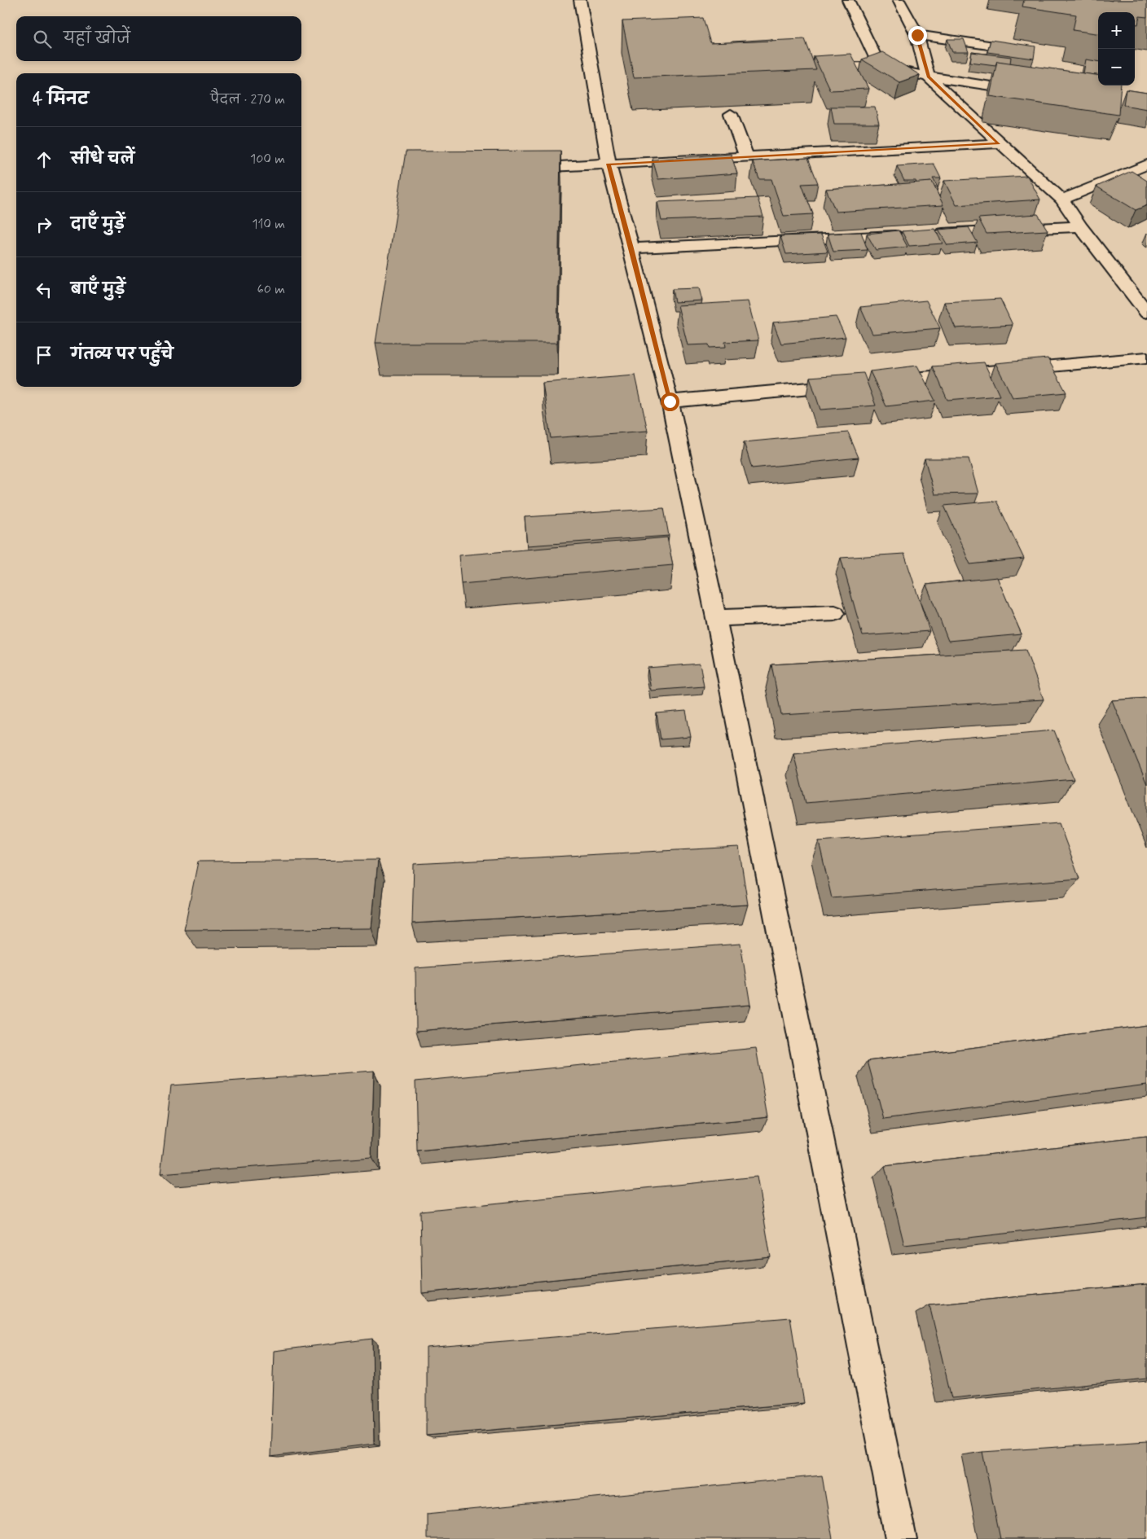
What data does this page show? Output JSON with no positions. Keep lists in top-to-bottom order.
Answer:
{
  "page": {
    "map_buttons": ["+", "−"],
    "search": "यहाँ खोजें",
    "heading": ["4 मिनट", "पैदल · 270 m"],
    "list": [
      ["सीधे चलें", "100 m"],
      ["दाएँ मुड़ें", "110 m"],
      ["बाएँ मुड़ें", "60 m"],
      "गंतव्य पर पहुँचे"
    ]
  }
}
